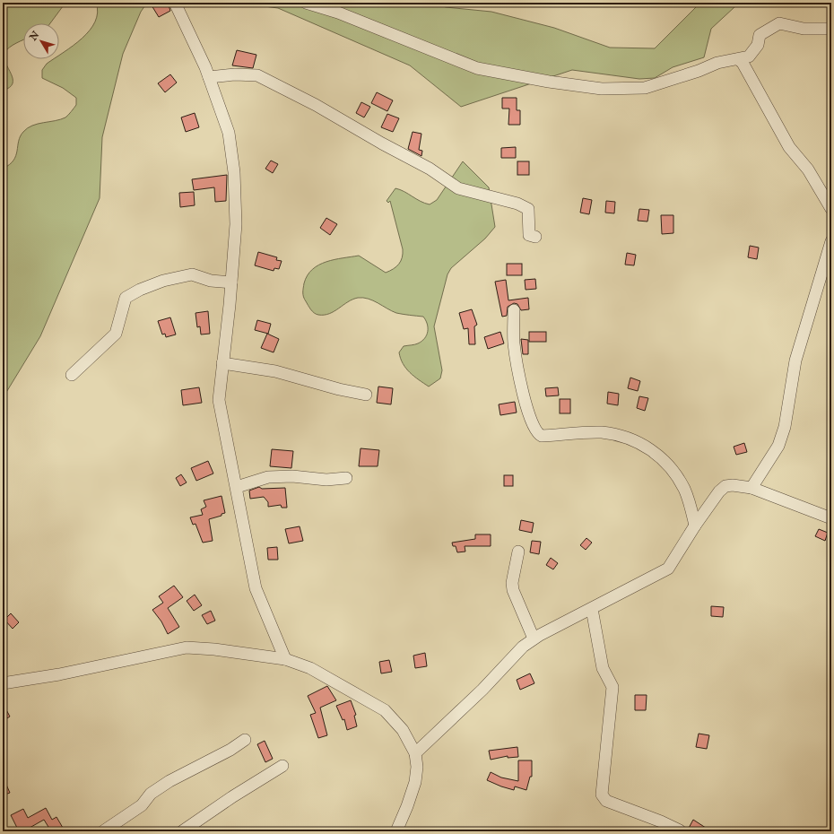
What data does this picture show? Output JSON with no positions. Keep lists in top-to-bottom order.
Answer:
{
  "north": "top left"
}
